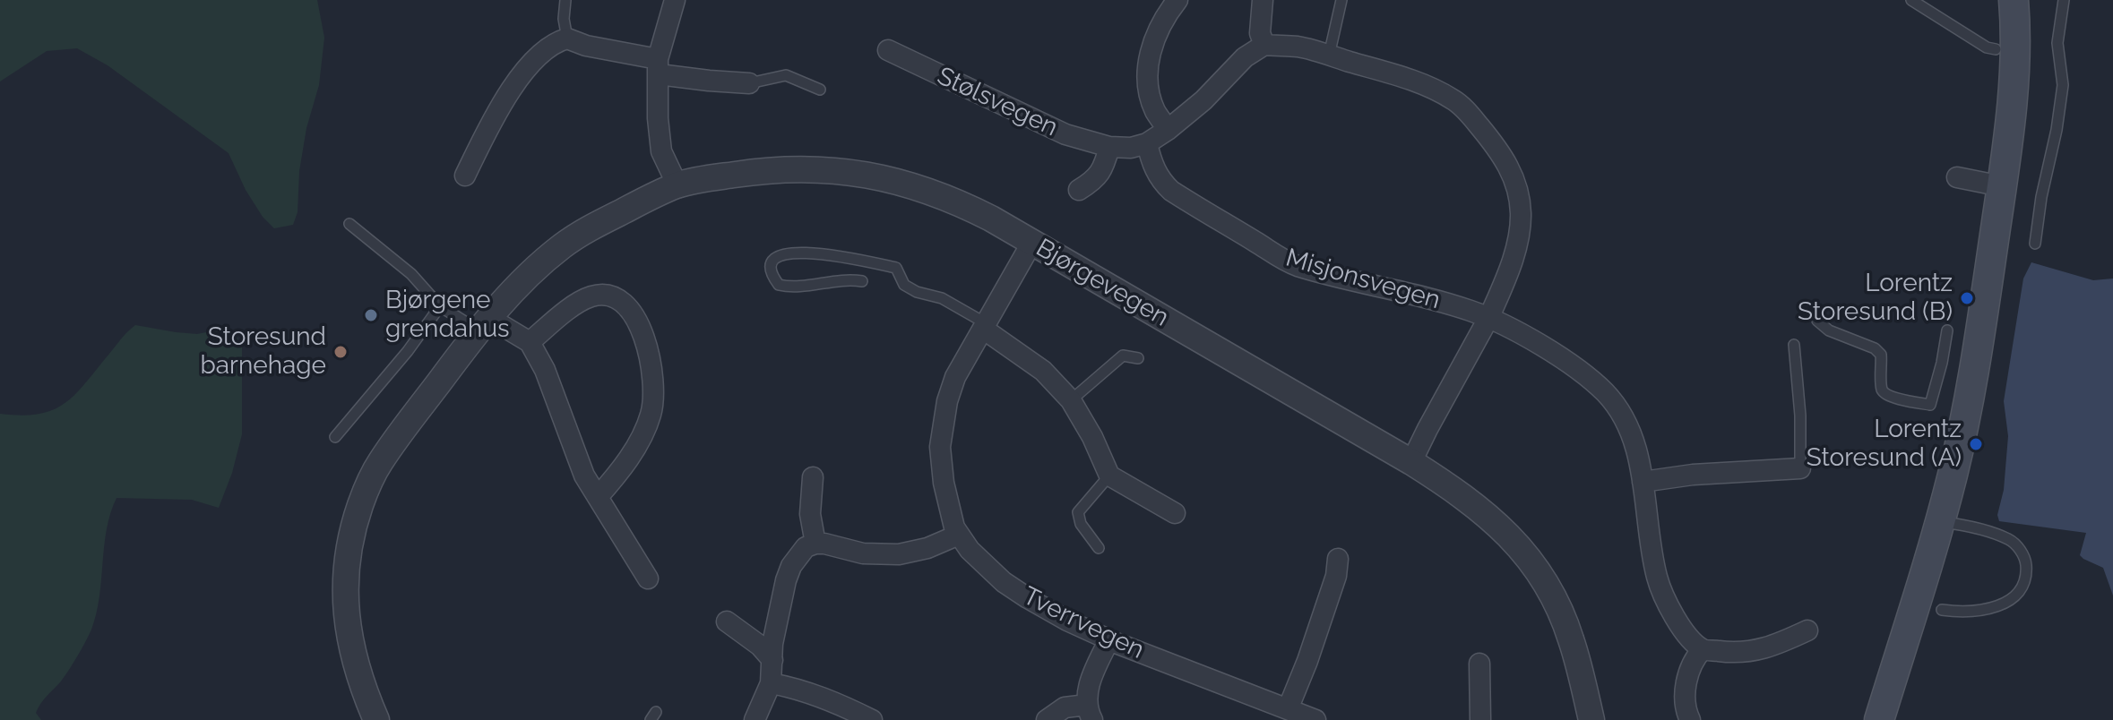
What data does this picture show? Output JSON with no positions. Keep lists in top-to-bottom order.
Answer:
{
  "streets": {
    "street": [
      "Stølsvegen",
      "Misjonsvegen",
      "Bjørgevegen",
      "Tverrvegen"
    ]
  },
  "crossings": [
    ["Stølsvegen", "Misjonsvegen"],
    ["Bjørgevegen", "Tverrvegen"]
  ],
  "places": [
    "Lorentz Storesund (B)",
    "Bjørgene grendahus",
    "Storesund barnehage",
    "Lorentz Storesund (A)"
  ]
}
